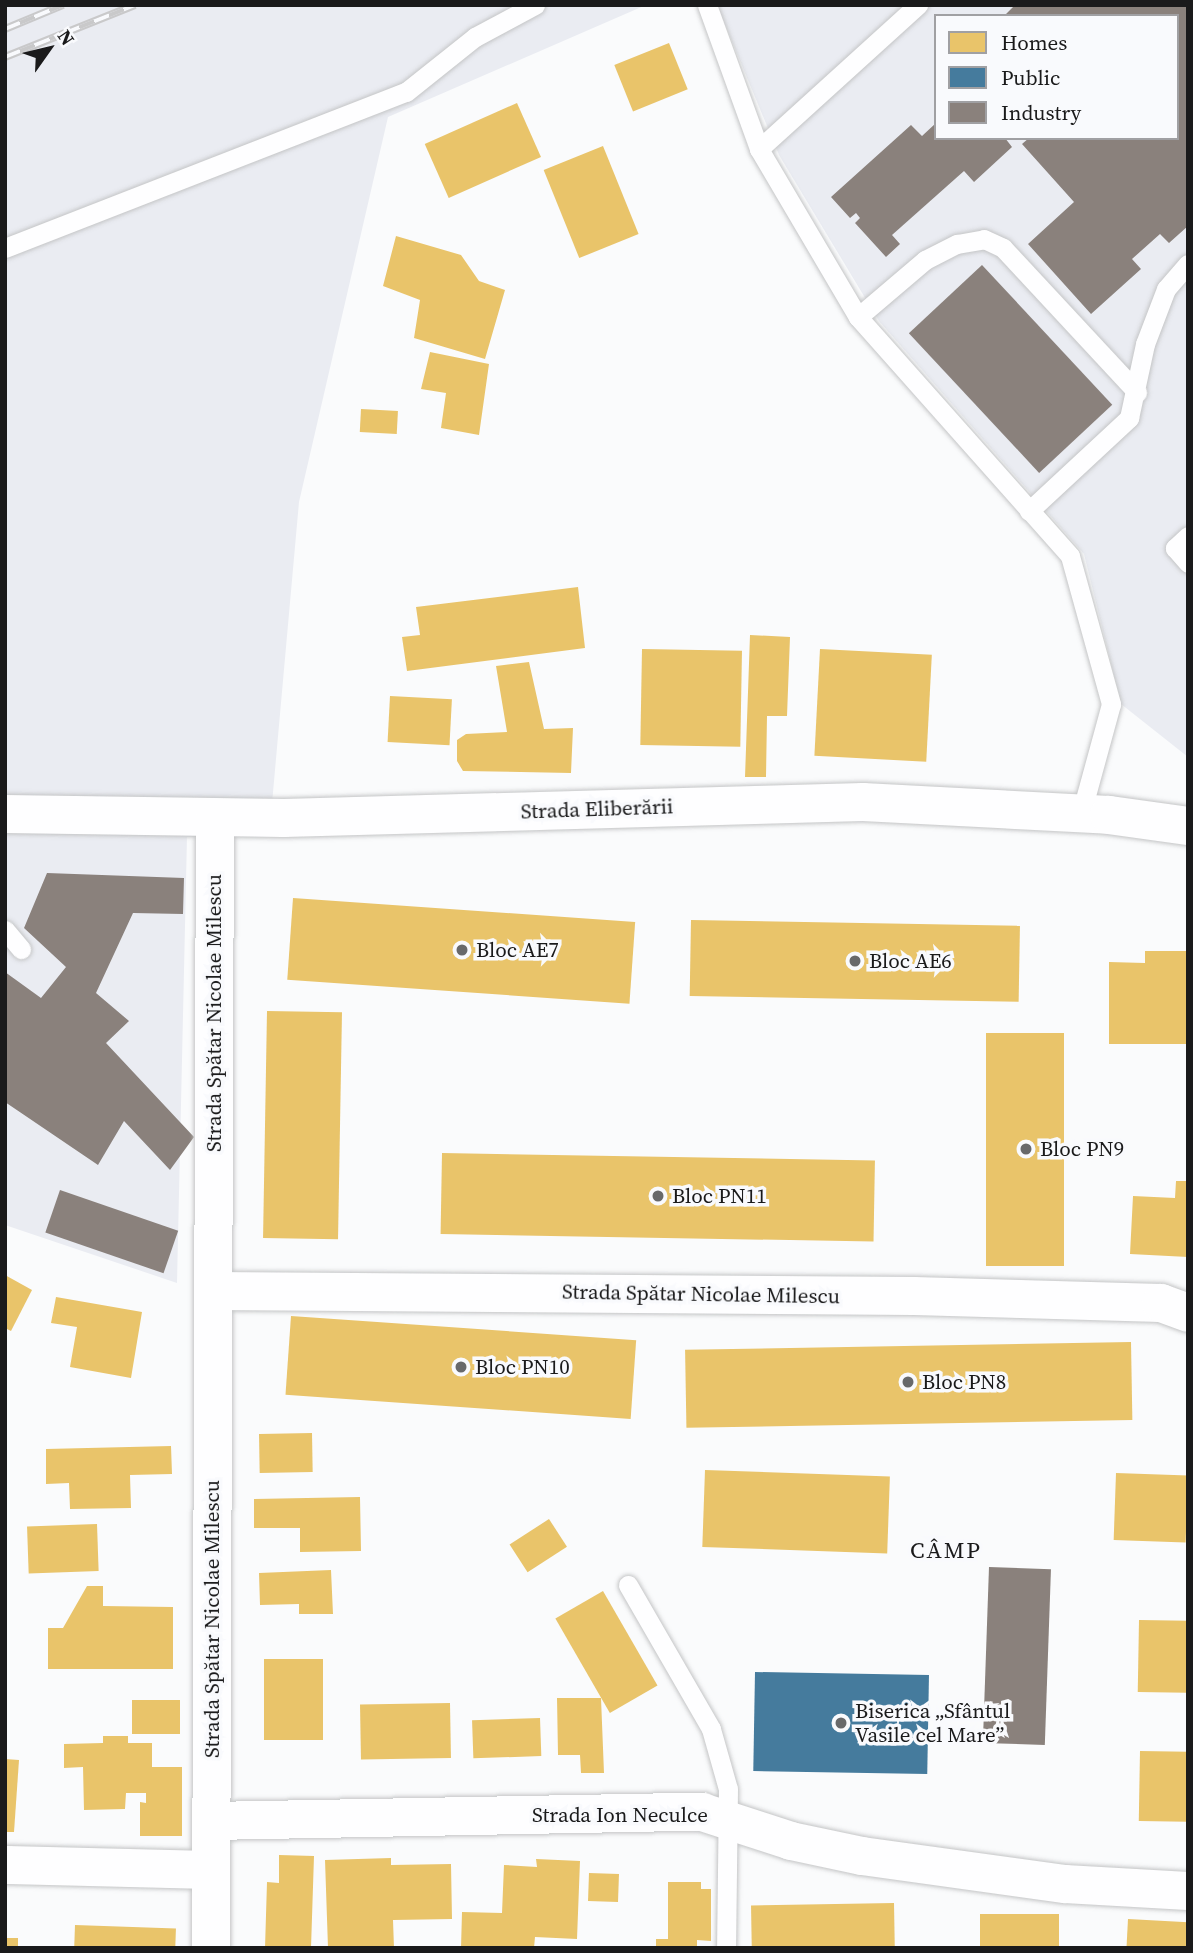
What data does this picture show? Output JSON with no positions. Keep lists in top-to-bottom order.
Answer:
{
  "streets": {
    "street": ["Strada Eliberării", "Strada Spătar Nicolae Milescu", "Strada Ion Neculce"]
  },
  "crossings": [
    ["Strada Eliberării", "Strada Spătar Nicolae Milescu"],
    ["Strada Spătar Nicolae Milescu", "Strada Ion Neculce"]
  ],
  "districts": ["CÂMP"],
  "places": [
    "Bloc AE7",
    "Bloc AE6",
    "Bloc PN9",
    "Bloc PN11",
    "Bloc PN10",
    "Bloc PN8",
    "Biserica „Sfântul Vasile cel Mare”"
  ],
  "legend": ["Homes", "Public", "Industry"],
  "north": "top right"
}
